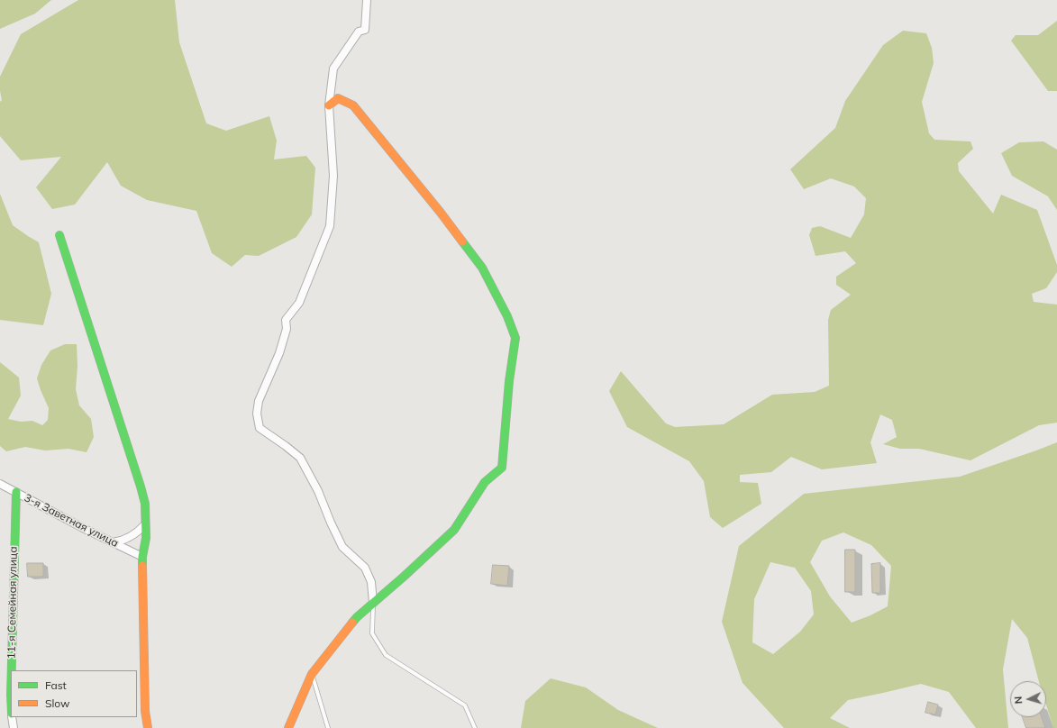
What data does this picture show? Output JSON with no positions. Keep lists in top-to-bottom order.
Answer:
{
  "streets": {
    "street": ["3-я Заветная улица", "11-я Семейная улица"]
  },
  "crossings": [
    ["3-я Заветная улица", "11-я Семейная улица"]
  ],
  "legend": ["Fast", "Slow"],
  "north": "left"
}
